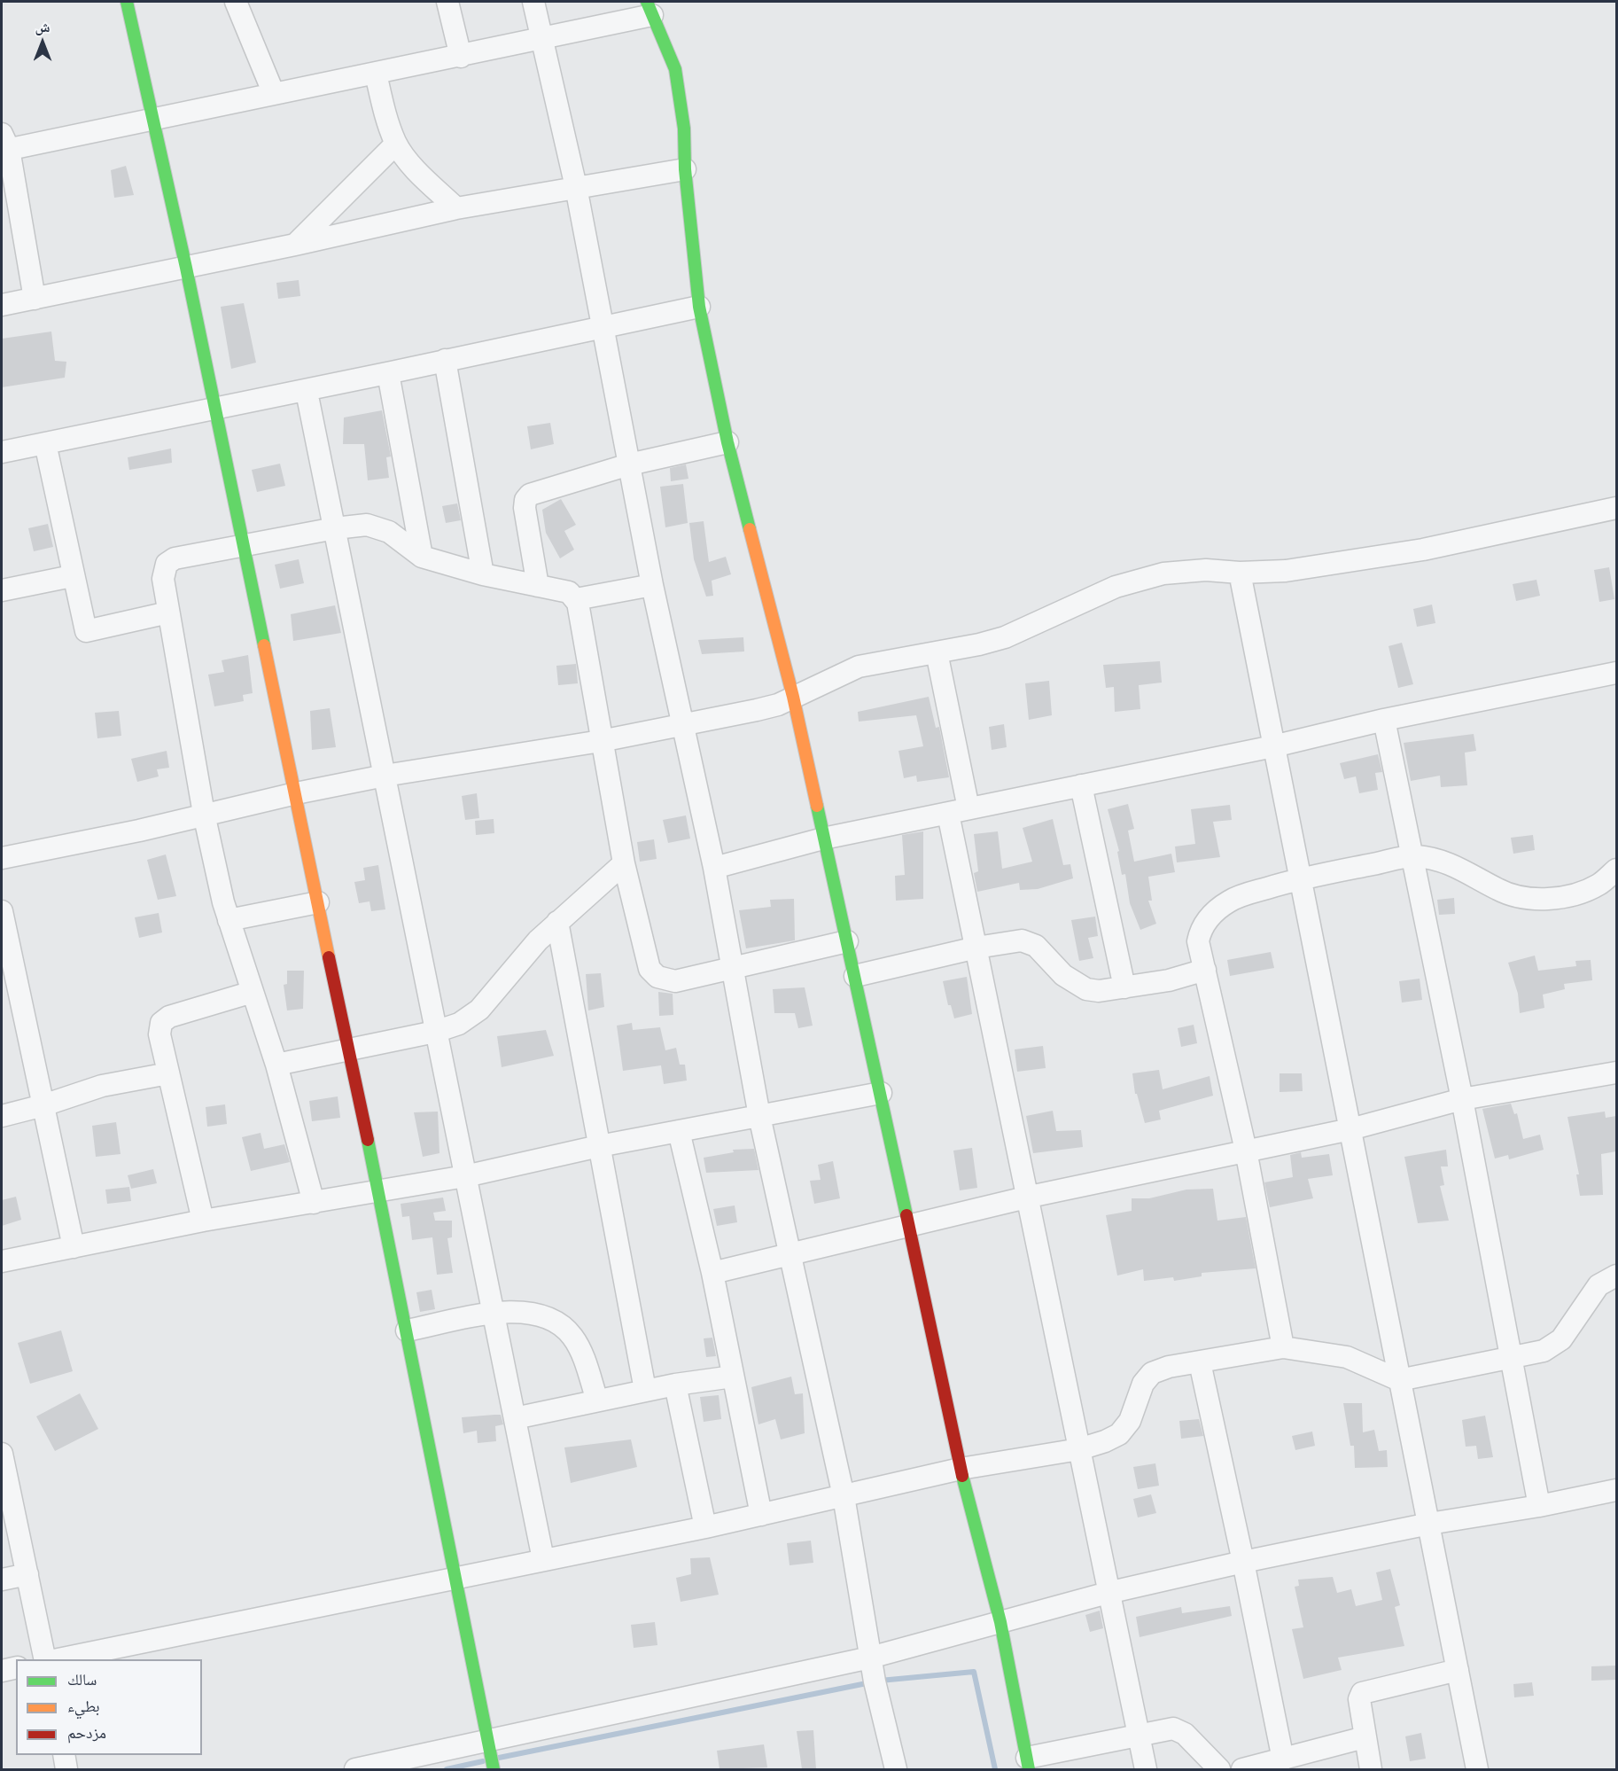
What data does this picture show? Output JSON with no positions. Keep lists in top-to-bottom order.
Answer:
{
  "legend": ["سالك", "بطيء", "مزدحم"],
  "north": "top"
}
